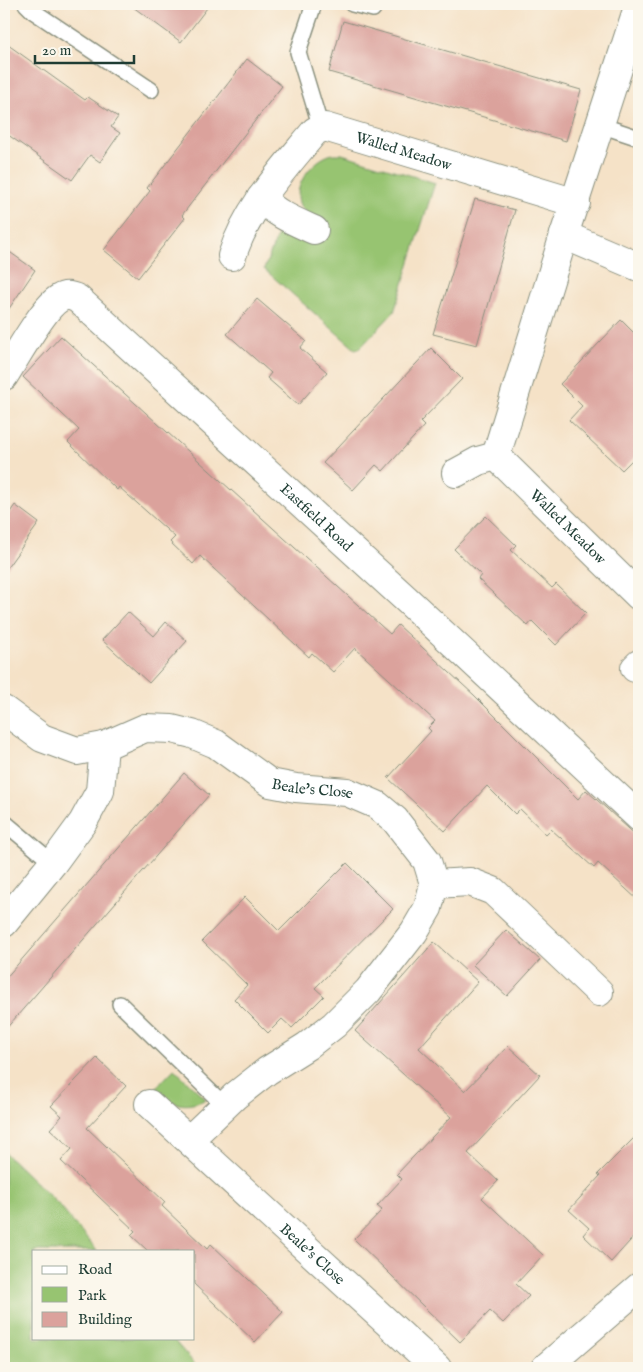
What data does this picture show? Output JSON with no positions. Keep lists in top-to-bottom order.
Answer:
{
  "streets": {
    "street": ["Walled Meadow", "Eastfield Road", "Beale's Close"]
  },
  "legend": ["Road", "Park", "Building"],
  "scale_bar": "20 m"
}
